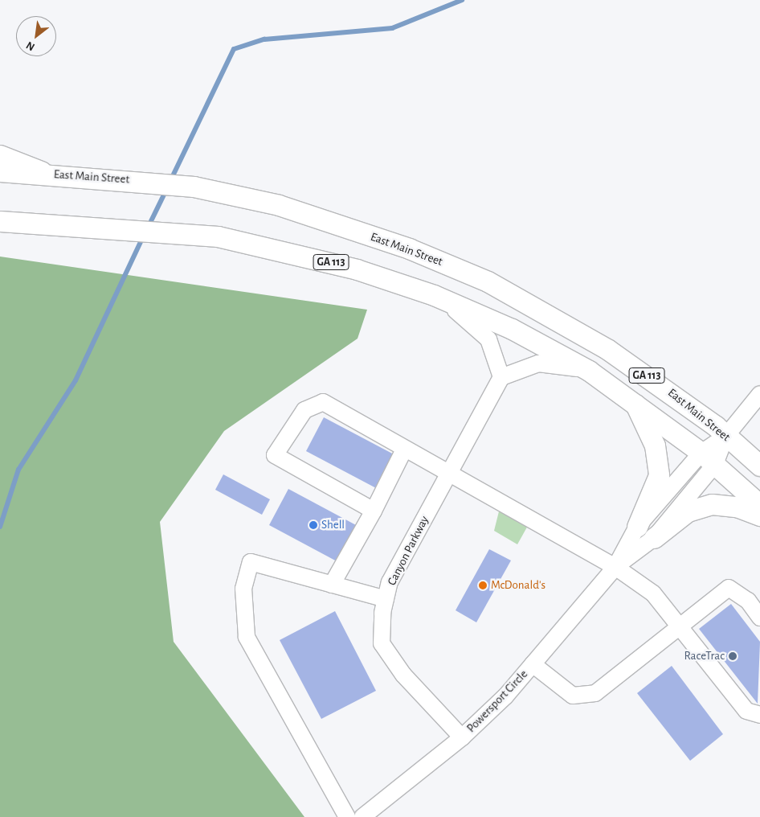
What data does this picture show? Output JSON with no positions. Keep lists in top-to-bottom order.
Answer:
{
  "streets": {
    "main road": ["East Main Street", "GA 113"],
    "street": ["Canyon Parkway", "Powersport Circle"]
  },
  "crossings": [
    ["East Main Street", "Powersport Circle"],
    ["GA 113", "Powersport Circle"],
    ["Canyon Parkway", "Powersport Circle"]
  ],
  "places": ["Shell", "McDonald's", "RaceTrac"],
  "north": "bottom left"
}
